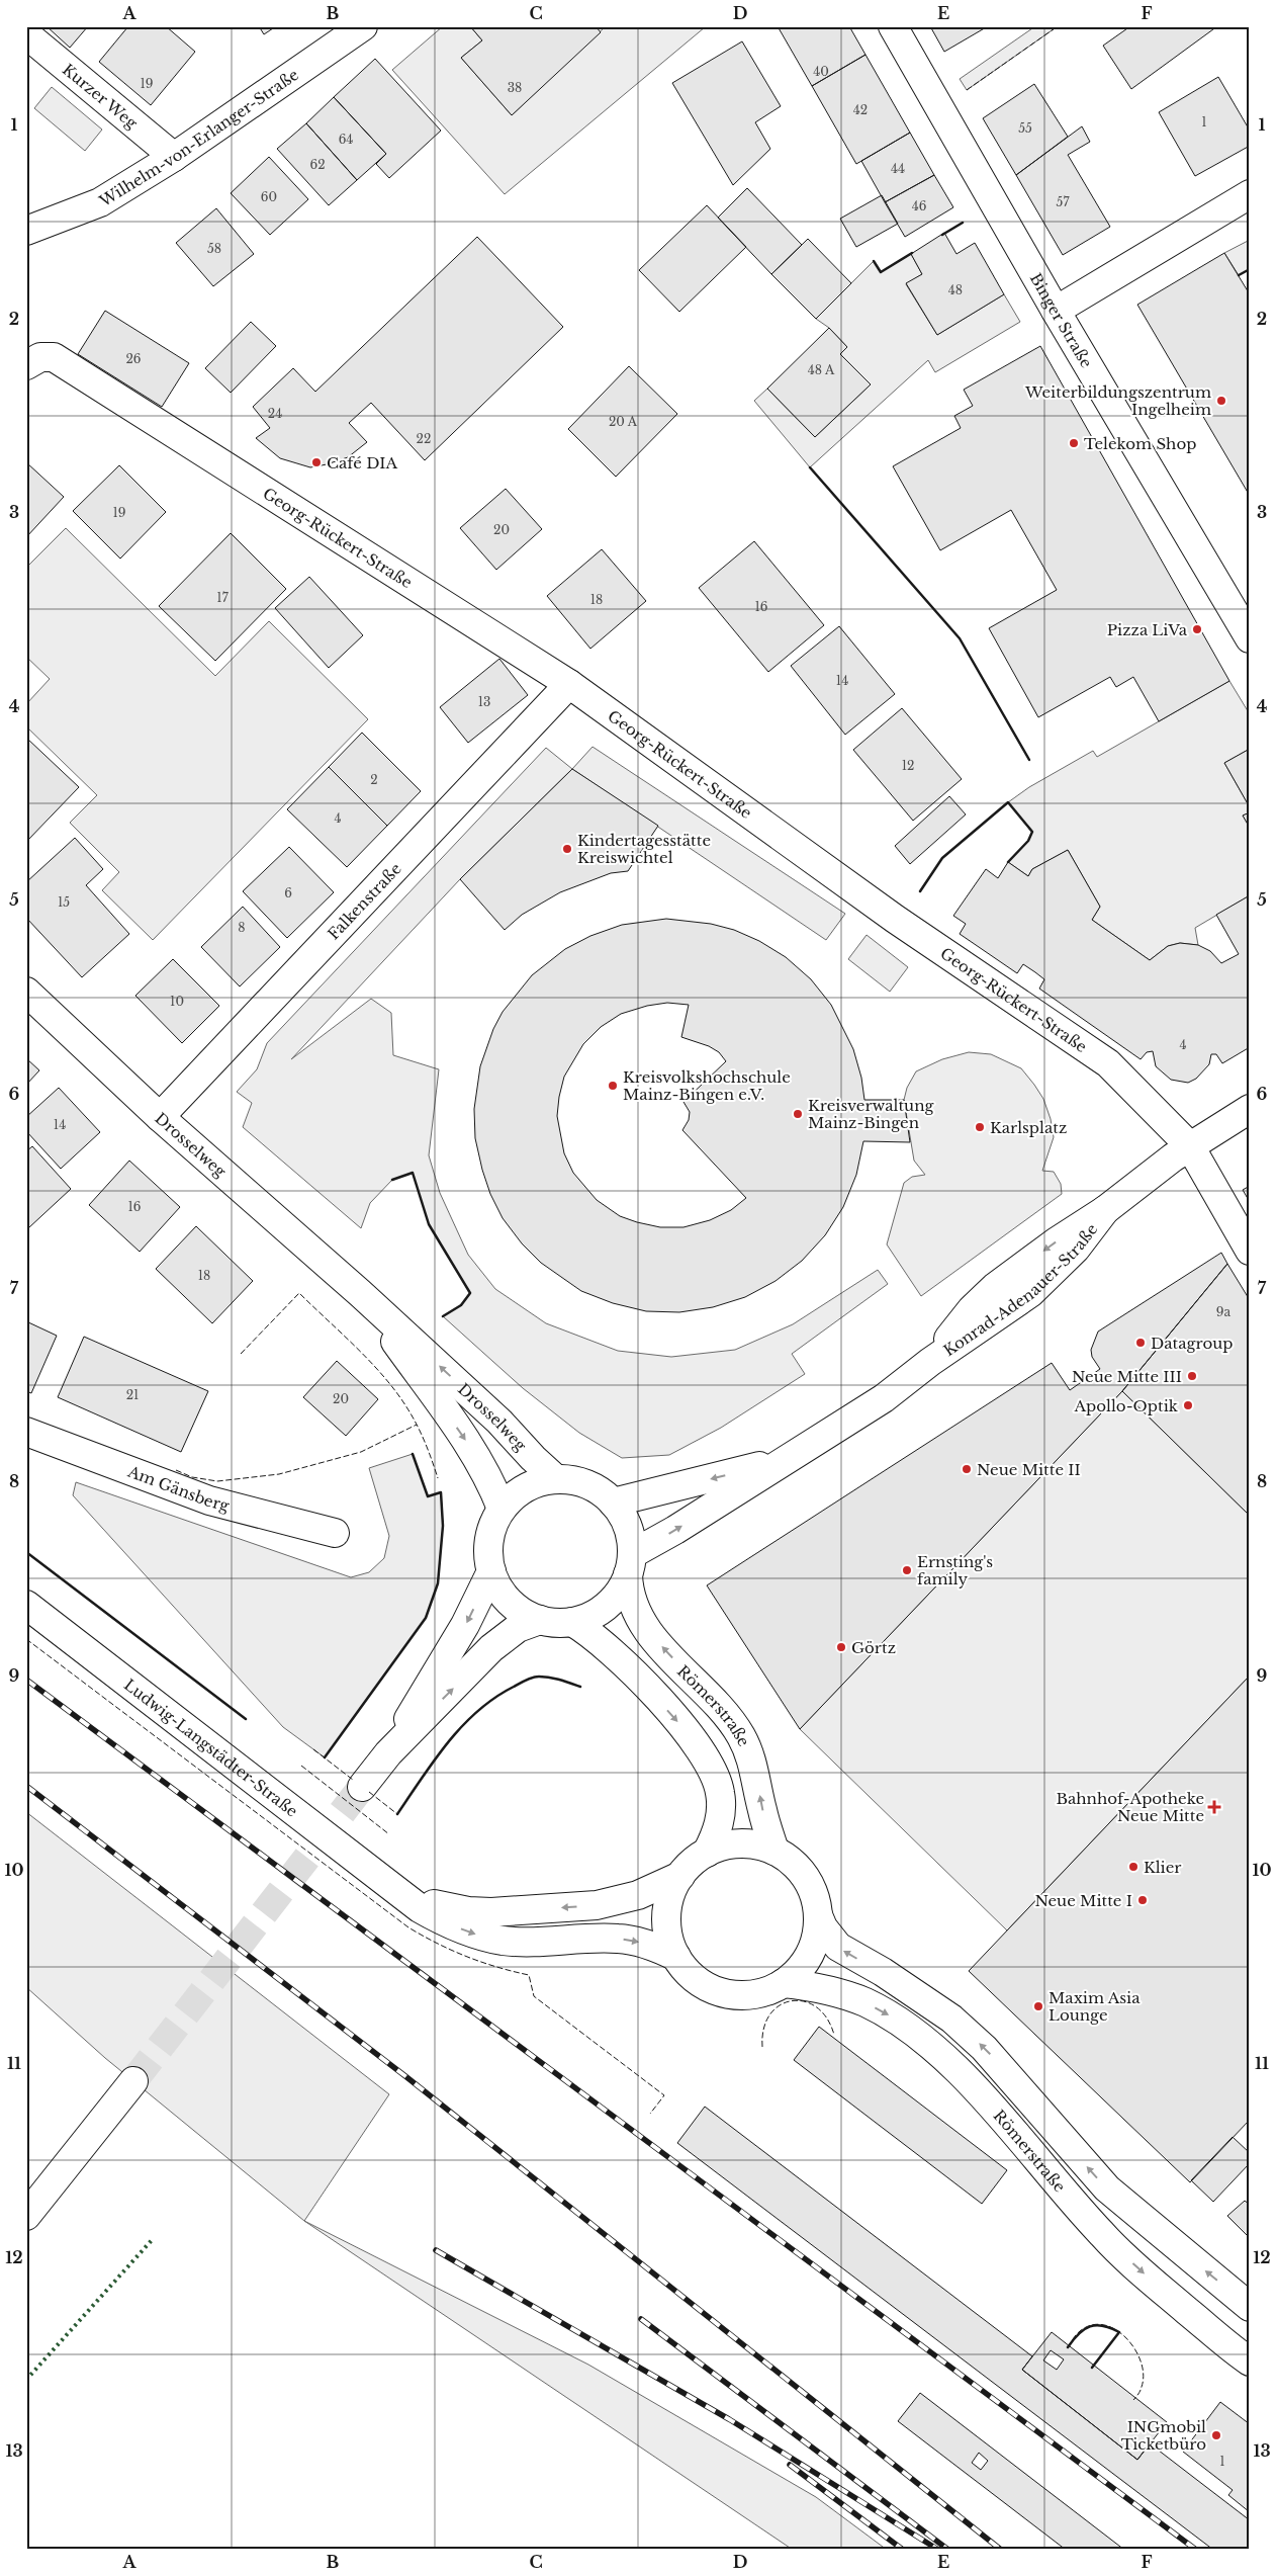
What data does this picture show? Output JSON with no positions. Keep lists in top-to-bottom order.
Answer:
{
  "streets": {
    "main road": [
      "Kurzer Weg",
      "Wilhelm-von-Erlanger-Straße",
      "Binger Straße",
      "Georg-Rückert-Straße",
      "Falkenstraße",
      "Drosselweg",
      "Konrad-Adenauer-Straße",
      "Am Gänsberg",
      "Römerstraße",
      "Ludwig-Langstädter-Straße"
    ]
  },
  "crossings": [
    ["Kurzer Weg", "Wilhelm-von-Erlanger-Straße"],
    ["Georg-Rückert-Straße", "Falkenstraße"],
    ["Georg-Rückert-Straße", "Konrad-Adenauer-Straße"],
    ["Falkenstraße", "Drosselweg"],
    ["Drosselweg", "Konrad-Adenauer-Straße"],
    ["Drosselweg", "Römerstraße"],
    ["Konrad-Adenauer-Straße", "Römerstraße"],
    ["Römerstraße", "Ludwig-Langstädter-Straße"]
  ],
  "places": {
    "other": [
      "Weiterbildungszentrum Ingelheim",
      "Telekom Shop",
      "Café DIA",
      "Pizza LiVa",
      "Kindertagesstätte Kreiswichtel",
      "Kreisvolkshochschule Mainz-Bingen e.V.",
      "Kreisverwaltung Mainz-Bingen",
      "Karlsplatz",
      "Datagroup",
      "Neue Mitte III",
      "Apollo-Optik",
      "Neue Mitte II",
      "Ernsting's family",
      "Görtz",
      "Klier",
      "Neue Mitte I",
      "Maxim Asia Lounge",
      "INGmobil Ticketbüro"
    ],
    "health": ["Bahnhof-Apotheke Neue Mitte"]
  },
  "house_numbers": [
    "40",
    "19",
    "38",
    "42",
    "1",
    "55",
    "64",
    "62",
    "44",
    "60",
    "57",
    "46",
    "58",
    "48",
    "26",
    "48 A",
    "24",
    "20 A",
    "22",
    "19",
    "20",
    "17",
    "18",
    "16",
    "14",
    "13",
    "12",
    "2",
    "4",
    "6",
    "15",
    "8",
    "10",
    "4",
    "14",
    "16",
    "18",
    "9a",
    "21",
    "20",
    "1"
  ],
  "grid": {
    "columns": [
      "A",
      "B",
      "C",
      "D",
      "E",
      "F"
    ],
    "rows": [
      "1",
      "2",
      "3",
      "4",
      "5",
      "6",
      "7",
      "8",
      "9",
      "10",
      "11",
      "12",
      "13"
    ]
  }
}
